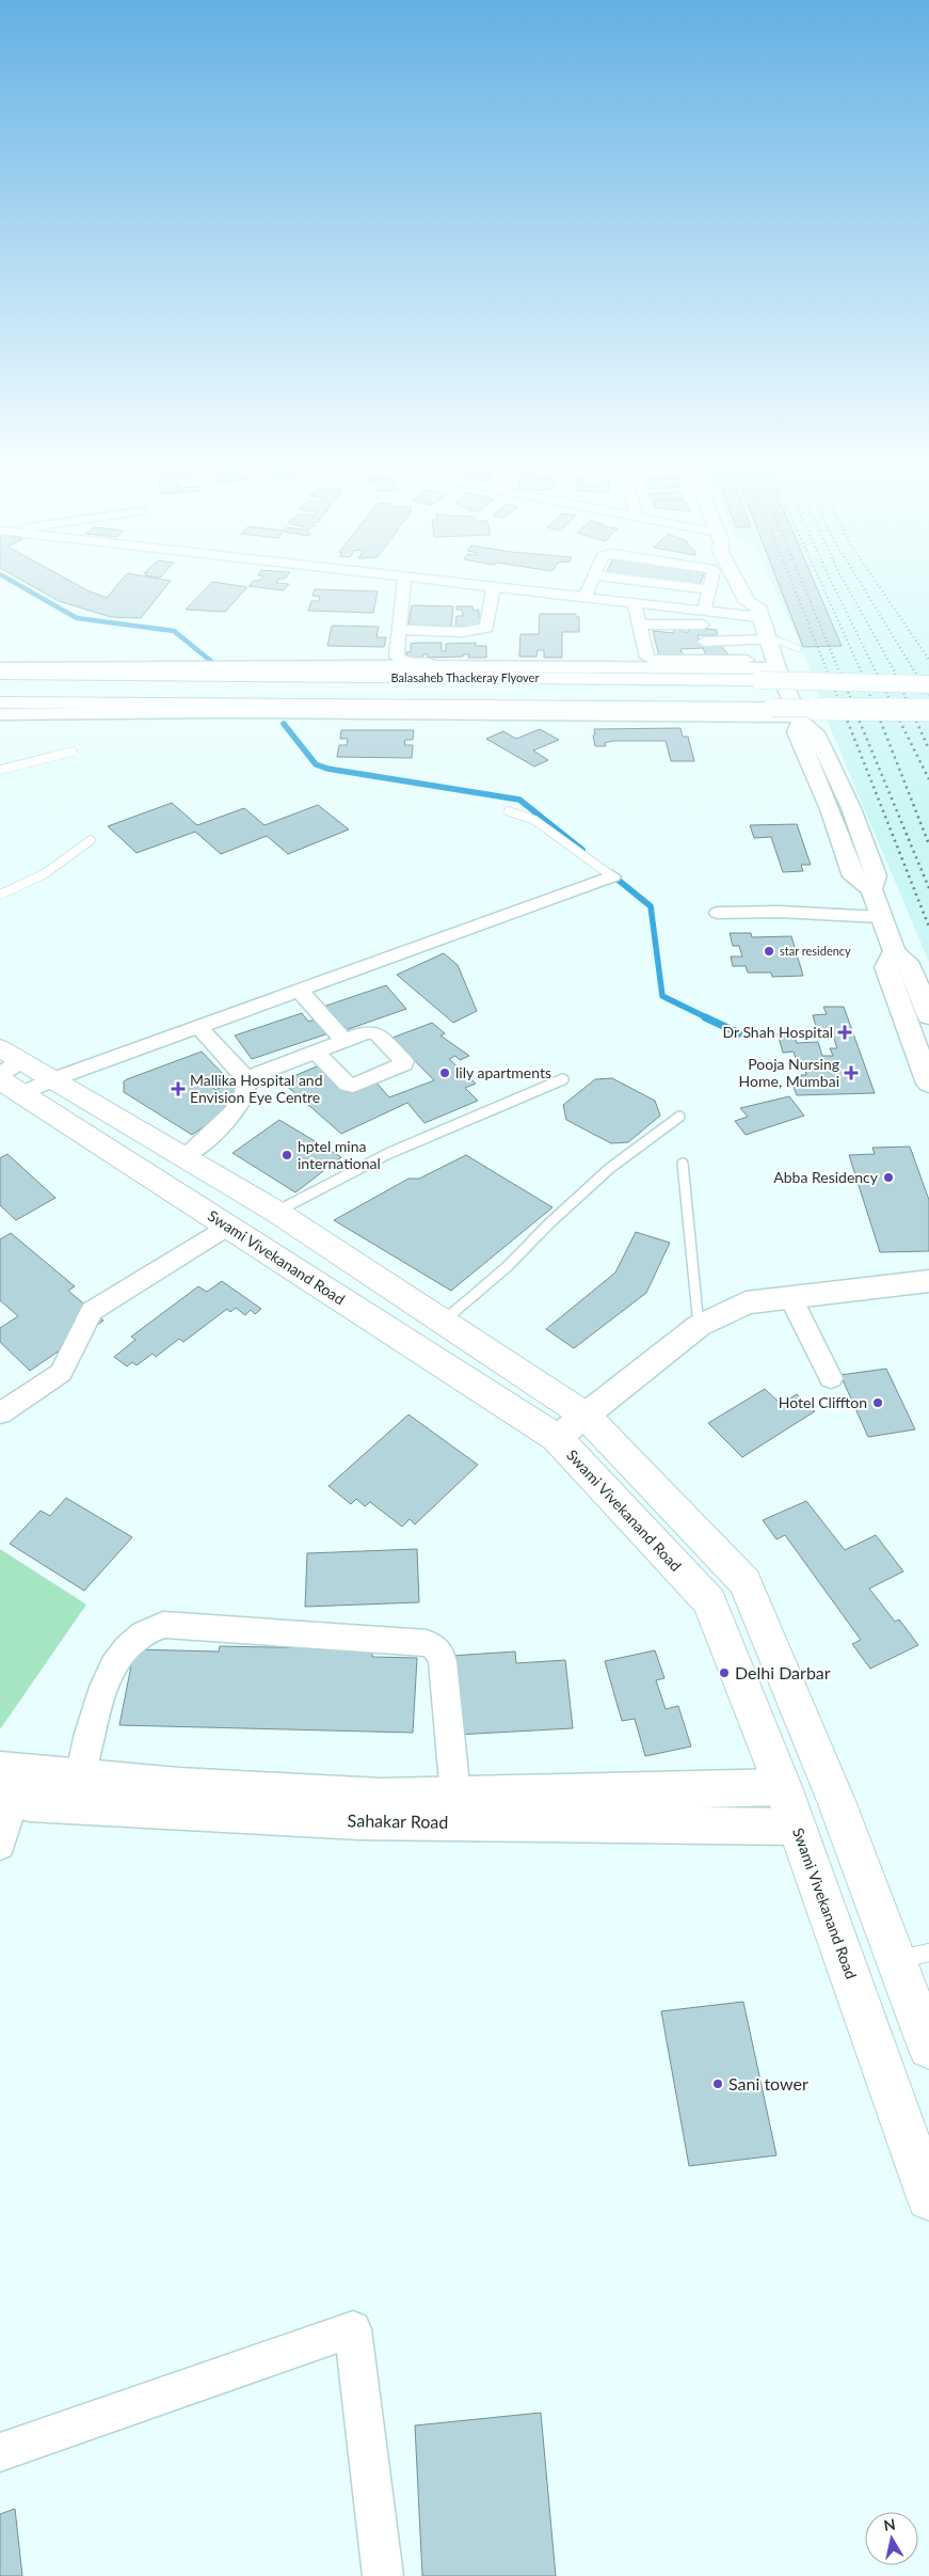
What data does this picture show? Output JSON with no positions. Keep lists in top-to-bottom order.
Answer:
{
  "streets": {
    "main road": ["Balasaheb Thackeray Flyover", "Swami Vivekanand Road"],
    "street": ["Sahakar Road"]
  },
  "crossings": [
    ["Swami Vivekanand Road", "Sahakar Road"]
  ],
  "places": {
    "other": [
      "star residency",
      "lily apartments",
      "hptel mina international",
      "Abba Residency",
      "Hotel Cliffton",
      "Delhi Darbar",
      "Sani tower"
    ],
    "health": ["Dr Shah Hospital", "Pooja Nursing Home, Mumbai", "Mallika Hospital and Envision Eye Centre"]
  },
  "north": "top"
}
